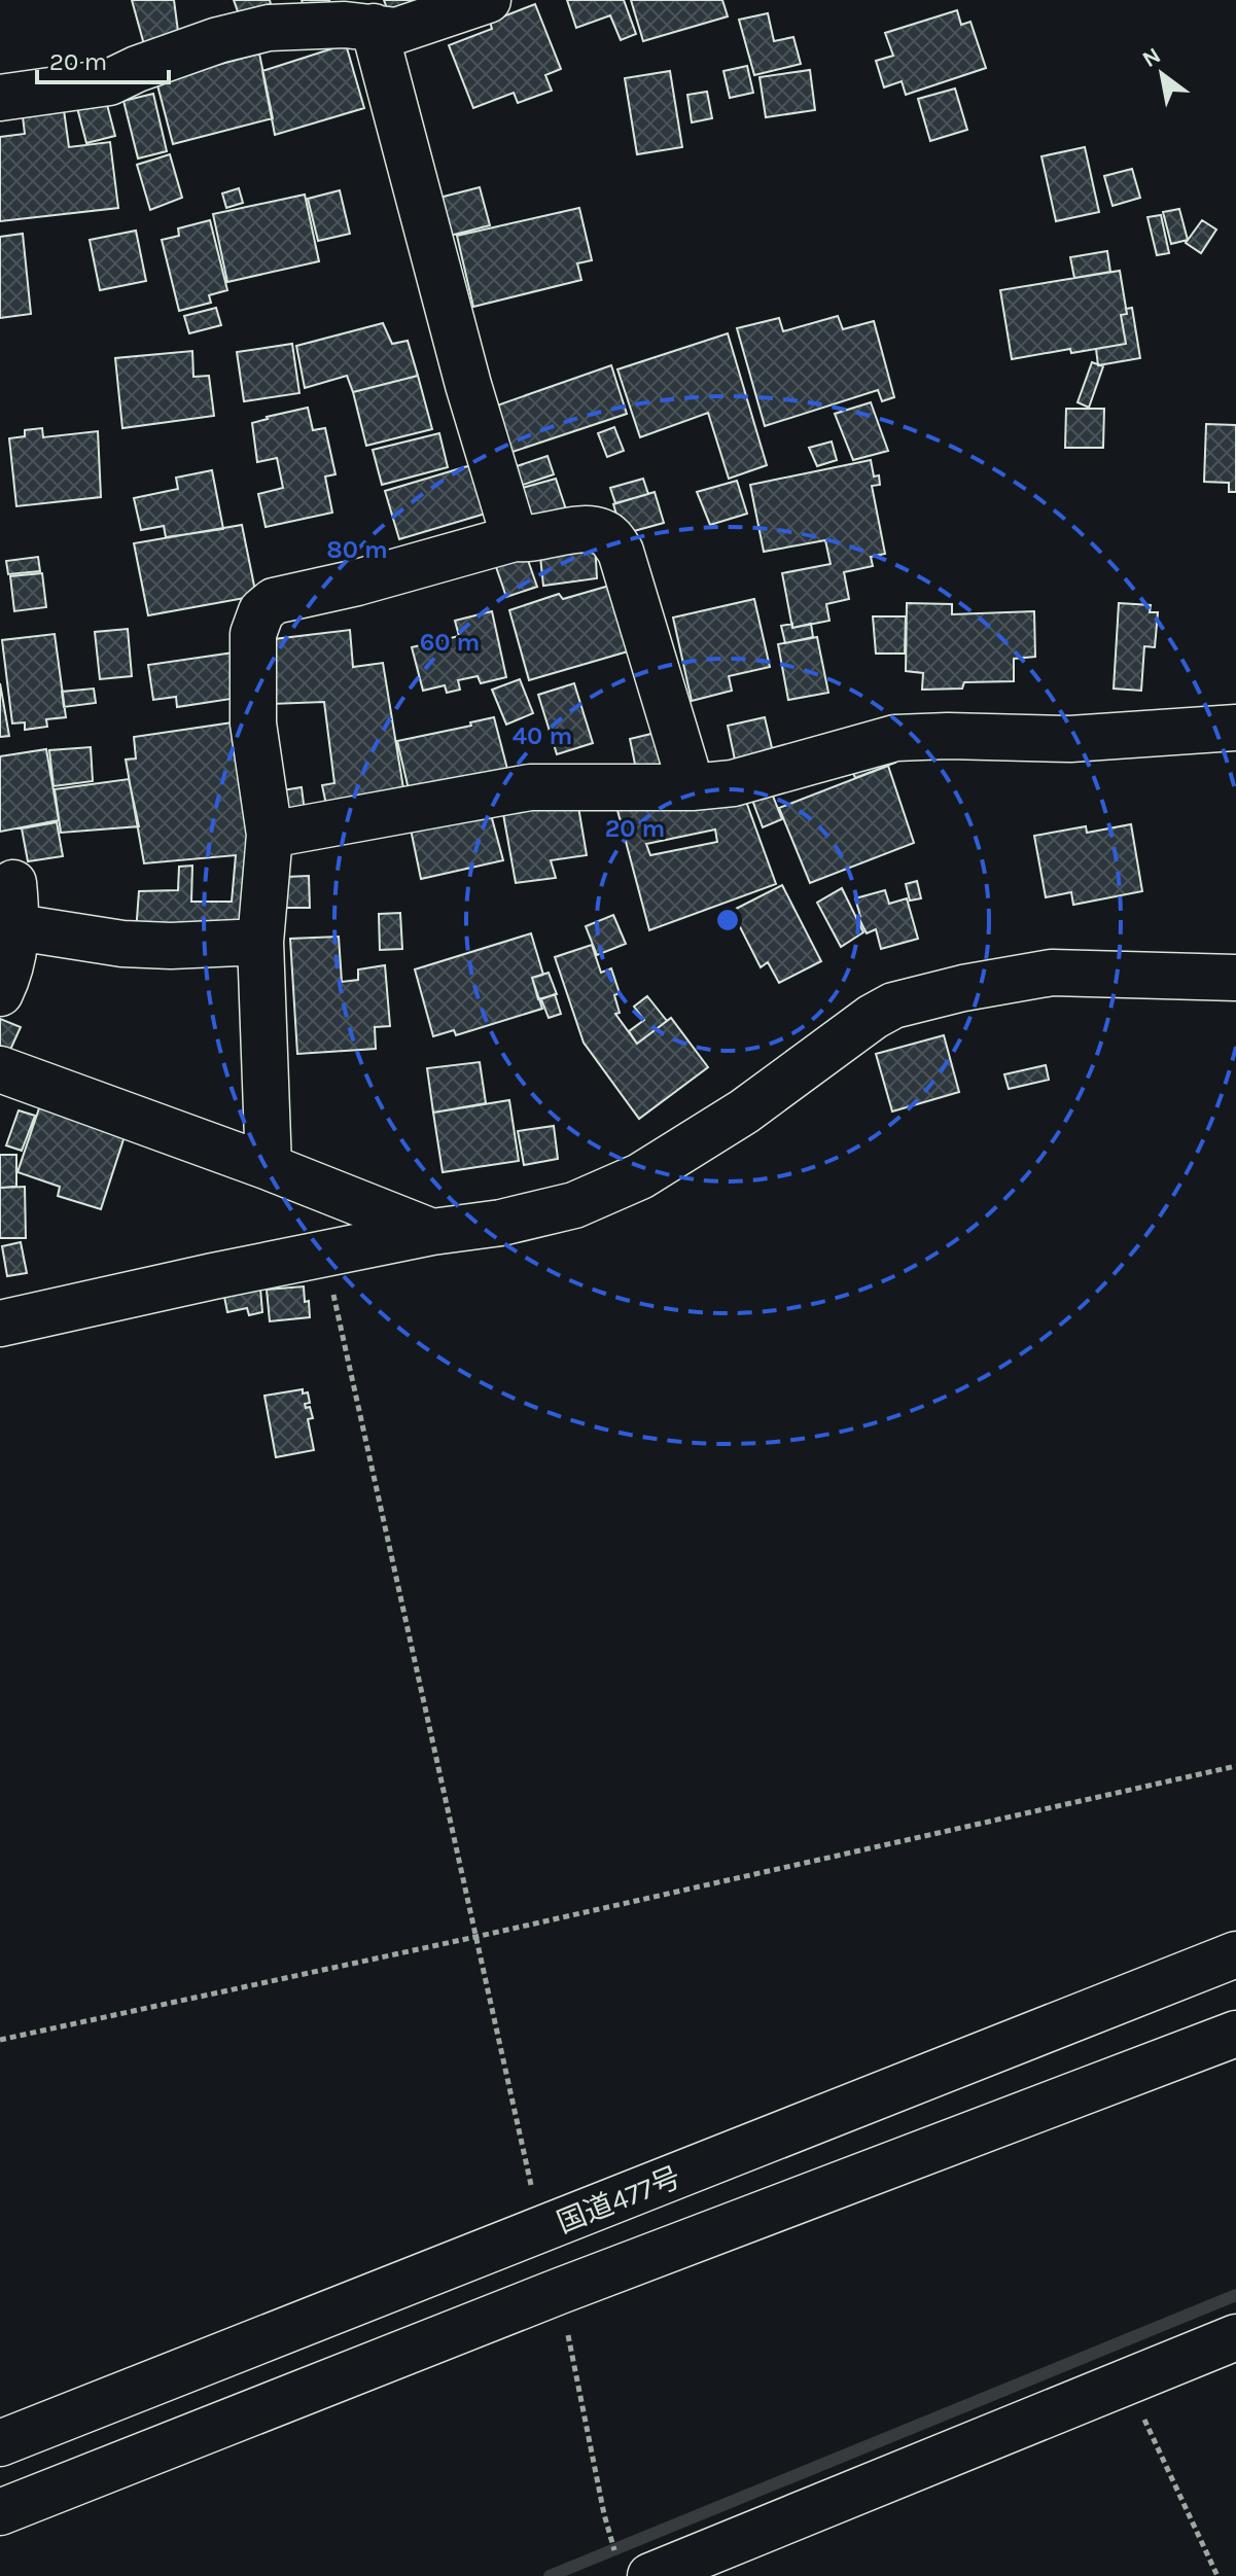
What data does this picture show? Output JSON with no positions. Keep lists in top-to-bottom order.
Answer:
{
  "streets": {
    "main road": ["国道477号"]
  },
  "scale_bar": "20 m",
  "north": "top left",
  "rings": [
    "80 m",
    "60 m",
    "40 m",
    "20 m"
  ]
}
